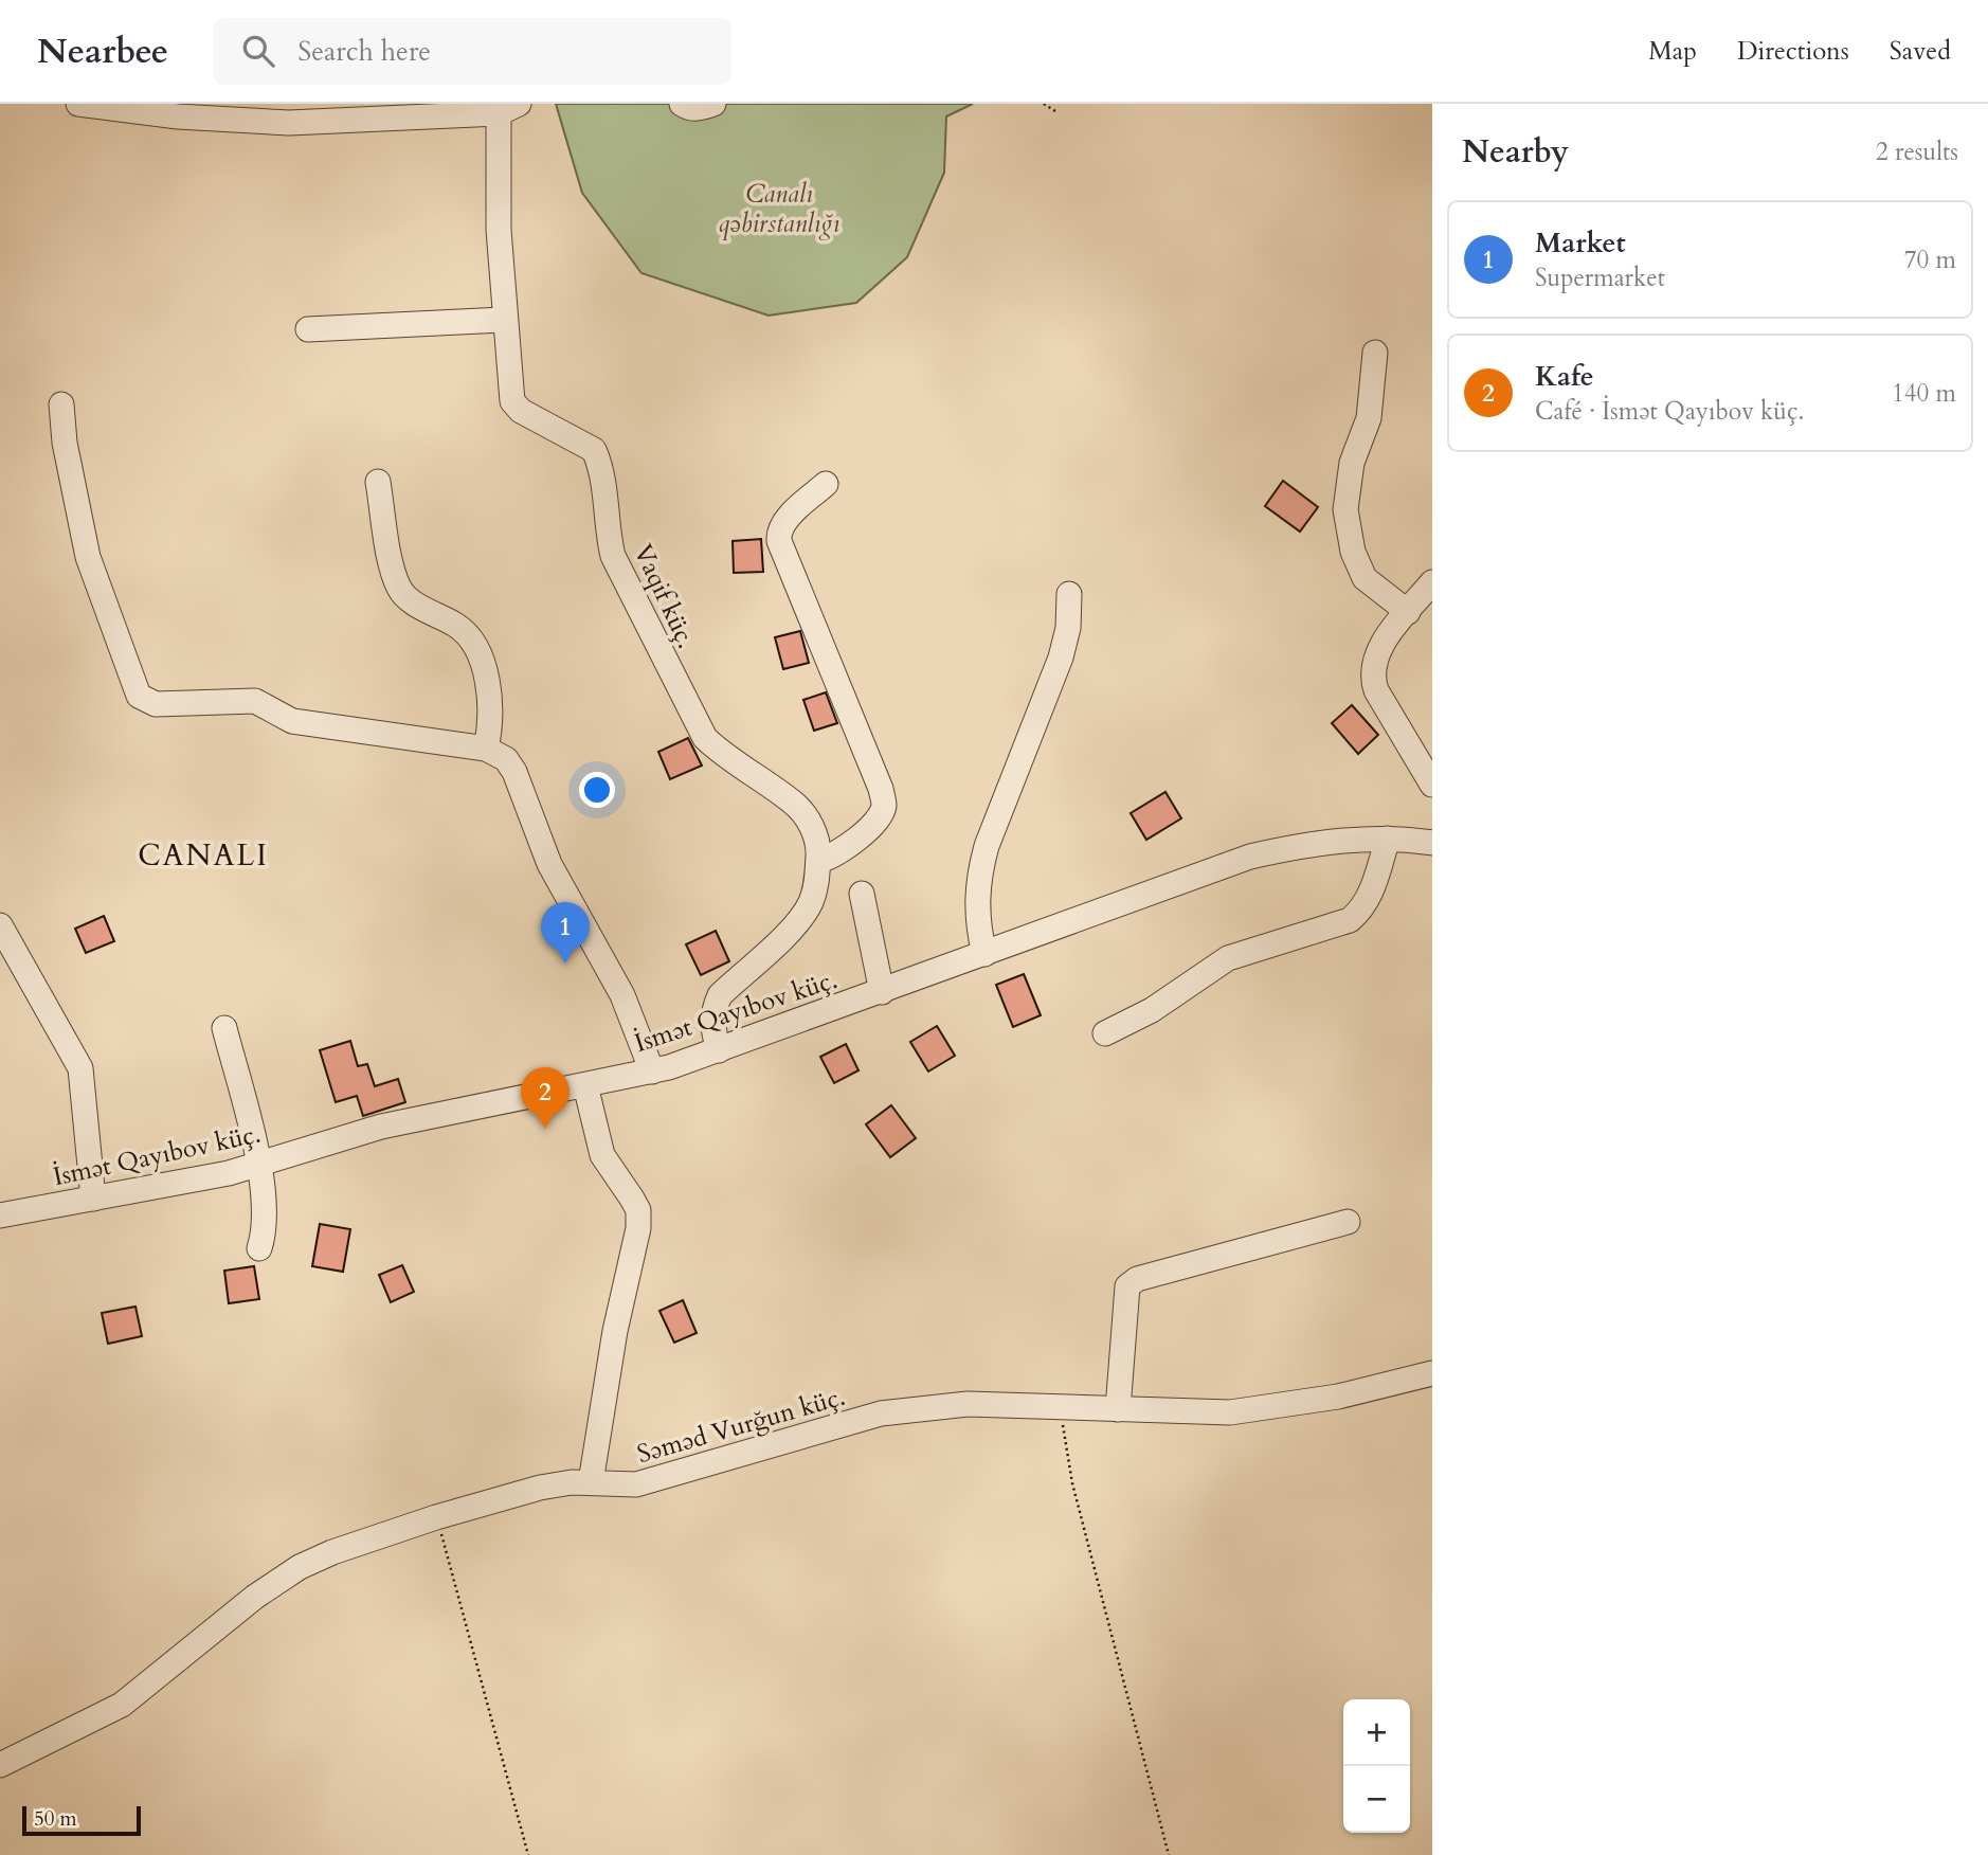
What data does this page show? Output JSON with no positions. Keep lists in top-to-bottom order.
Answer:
{
  "streets": {
    "street": ["Vaqif küç.", "İsmət Qayıbov küç.", "Səməd Vurğun küç."]
  },
  "crossings": [
    ["Vaqif küç.", "İsmət Qayıbov küç."]
  ],
  "districts": ["CANALI"],
  "parks": ["Canalı qəbirstanlığı"],
  "scale_bar": "50 m",
  "page": {
    "header": "Nearbee",
    "search": "Search here",
    "nav": ["Map", "Directions", "Saved"],
    "heading": ["Nearby", "2 results"],
    "list": [
      {
        "mark": "1",
        "name": "Market",
        "note": "Supermarket",
        "value": "70 m"
      },
      {
        "mark": "2",
        "name": "Kafe",
        "note": "Café · İsmət Qayıbov küç.",
        "value": "140 m"
      }
    ],
    "pins": ["1", "2"],
    "map_buttons": ["+", "−"],
    "scale": "50 m"
  }
}
